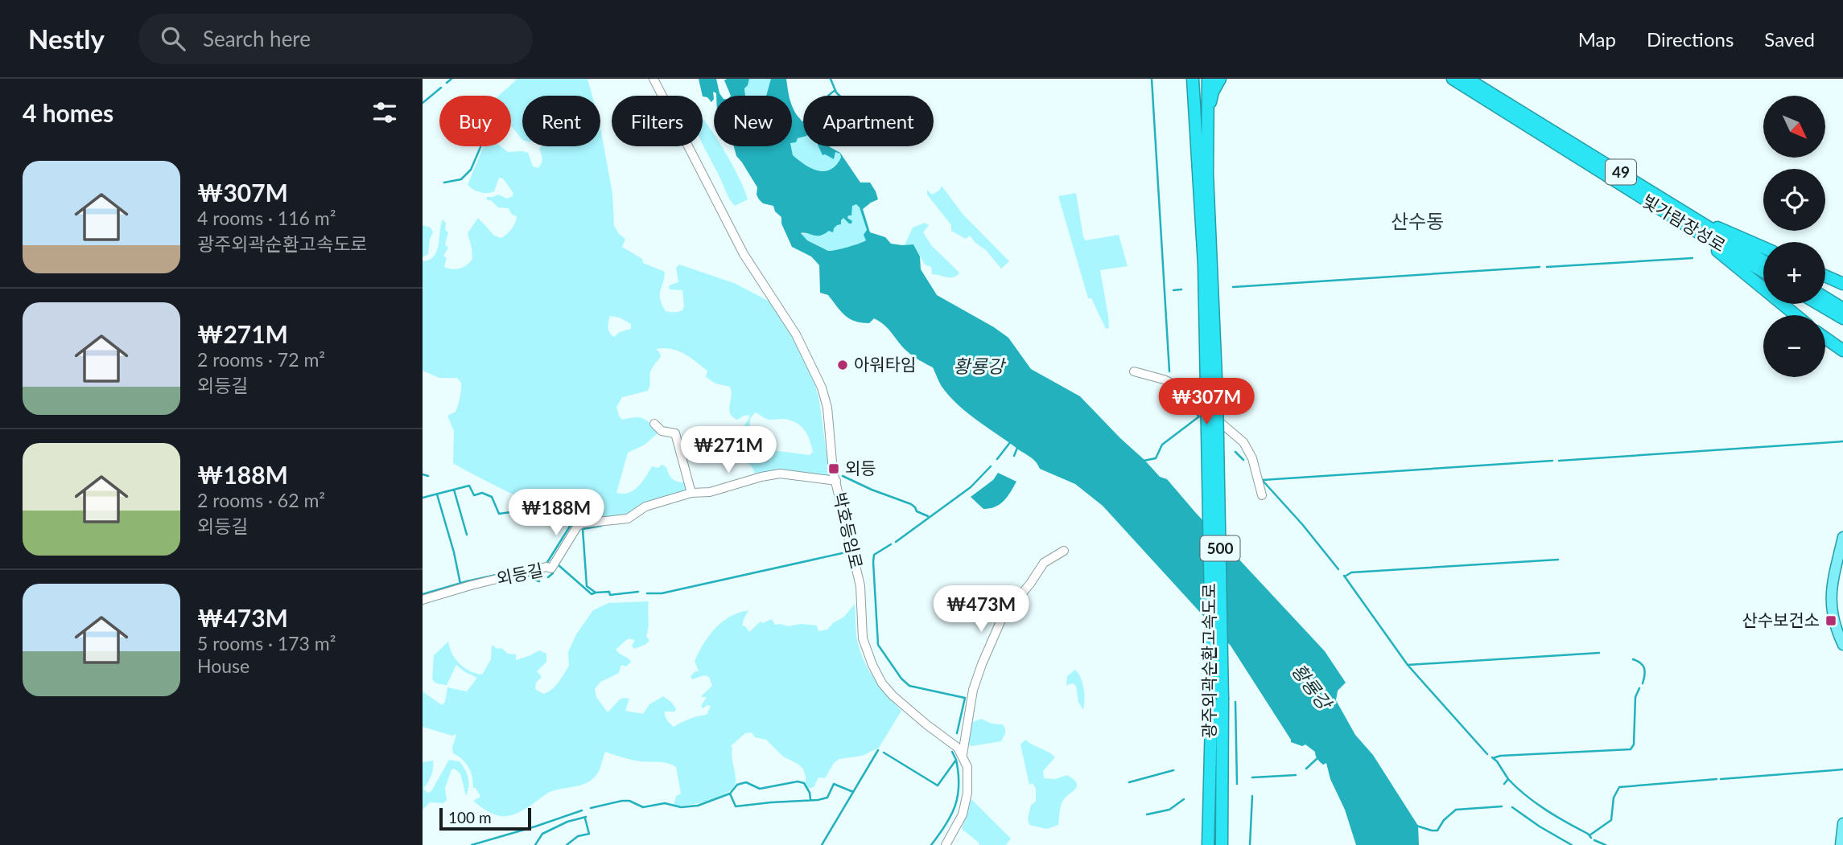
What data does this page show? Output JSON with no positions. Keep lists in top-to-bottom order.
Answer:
{
  "streets": {
    "highway": [
      "49",
      "빛가람장성로",
      "500",
      "광주외곽순환고속도로"
    ],
    "street": ["박호등임로", "외등길"]
  },
  "crossings": [
    ["박호등임로", "외등길"]
  ],
  "districts": ["산수동"],
  "water": ["황룡강"],
  "places": {
    "other": ["아워타임"],
    "transit": ["외등", "산수보건소"]
  },
  "scale_bar": "100 m",
  "north": "bottom right",
  "page": {
    "header": "Nestly",
    "search": "Search here",
    "nav": ["Map", "Directions", "Saved"],
    "heading": "4 homes",
    "map_buttons": ["+", "−"],
    "chip": [
      "Buy",
      "Rent",
      "Filters",
      "New",
      "Apartment"
    ],
    "list": [
      {
        "name": "₩307M",
        "note": "4 rooms · 116 m² · 광주외곽순환고속도로"
      },
      {
        "name": "₩271M",
        "note": "2 rooms · 72 m² · 외등길"
      },
      {
        "name": "₩188M",
        "note": "2 rooms · 62 m² · 외등길"
      },
      {
        "name": "₩473M",
        "note": "5 rooms · 173 m² · House"
      }
    ],
    "price": [
      "₩307M",
      "₩271M",
      "₩188M",
      "₩473M"
    ],
    "scale": "100 m"
  }
}
